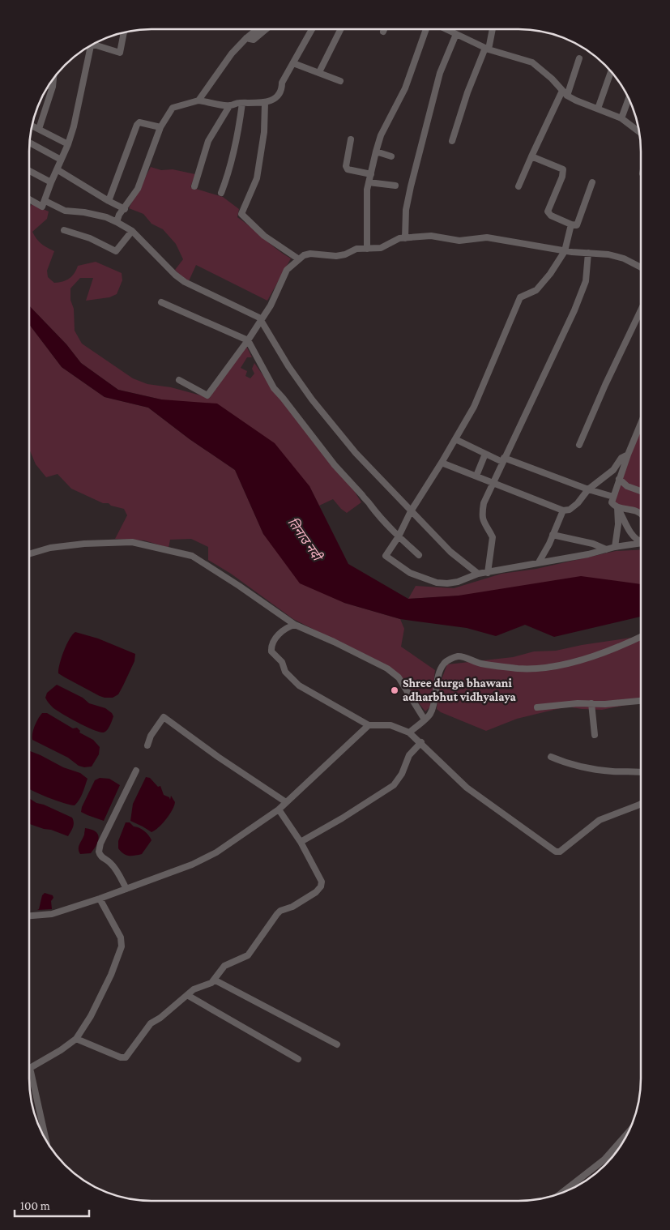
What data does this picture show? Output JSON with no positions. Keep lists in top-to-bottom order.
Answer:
{
  "water": ["तिनाउ नदी"],
  "places": ["Shree durga bhawani adharbhut vidhyalaya"],
  "scale_bar": "100 m"
}
